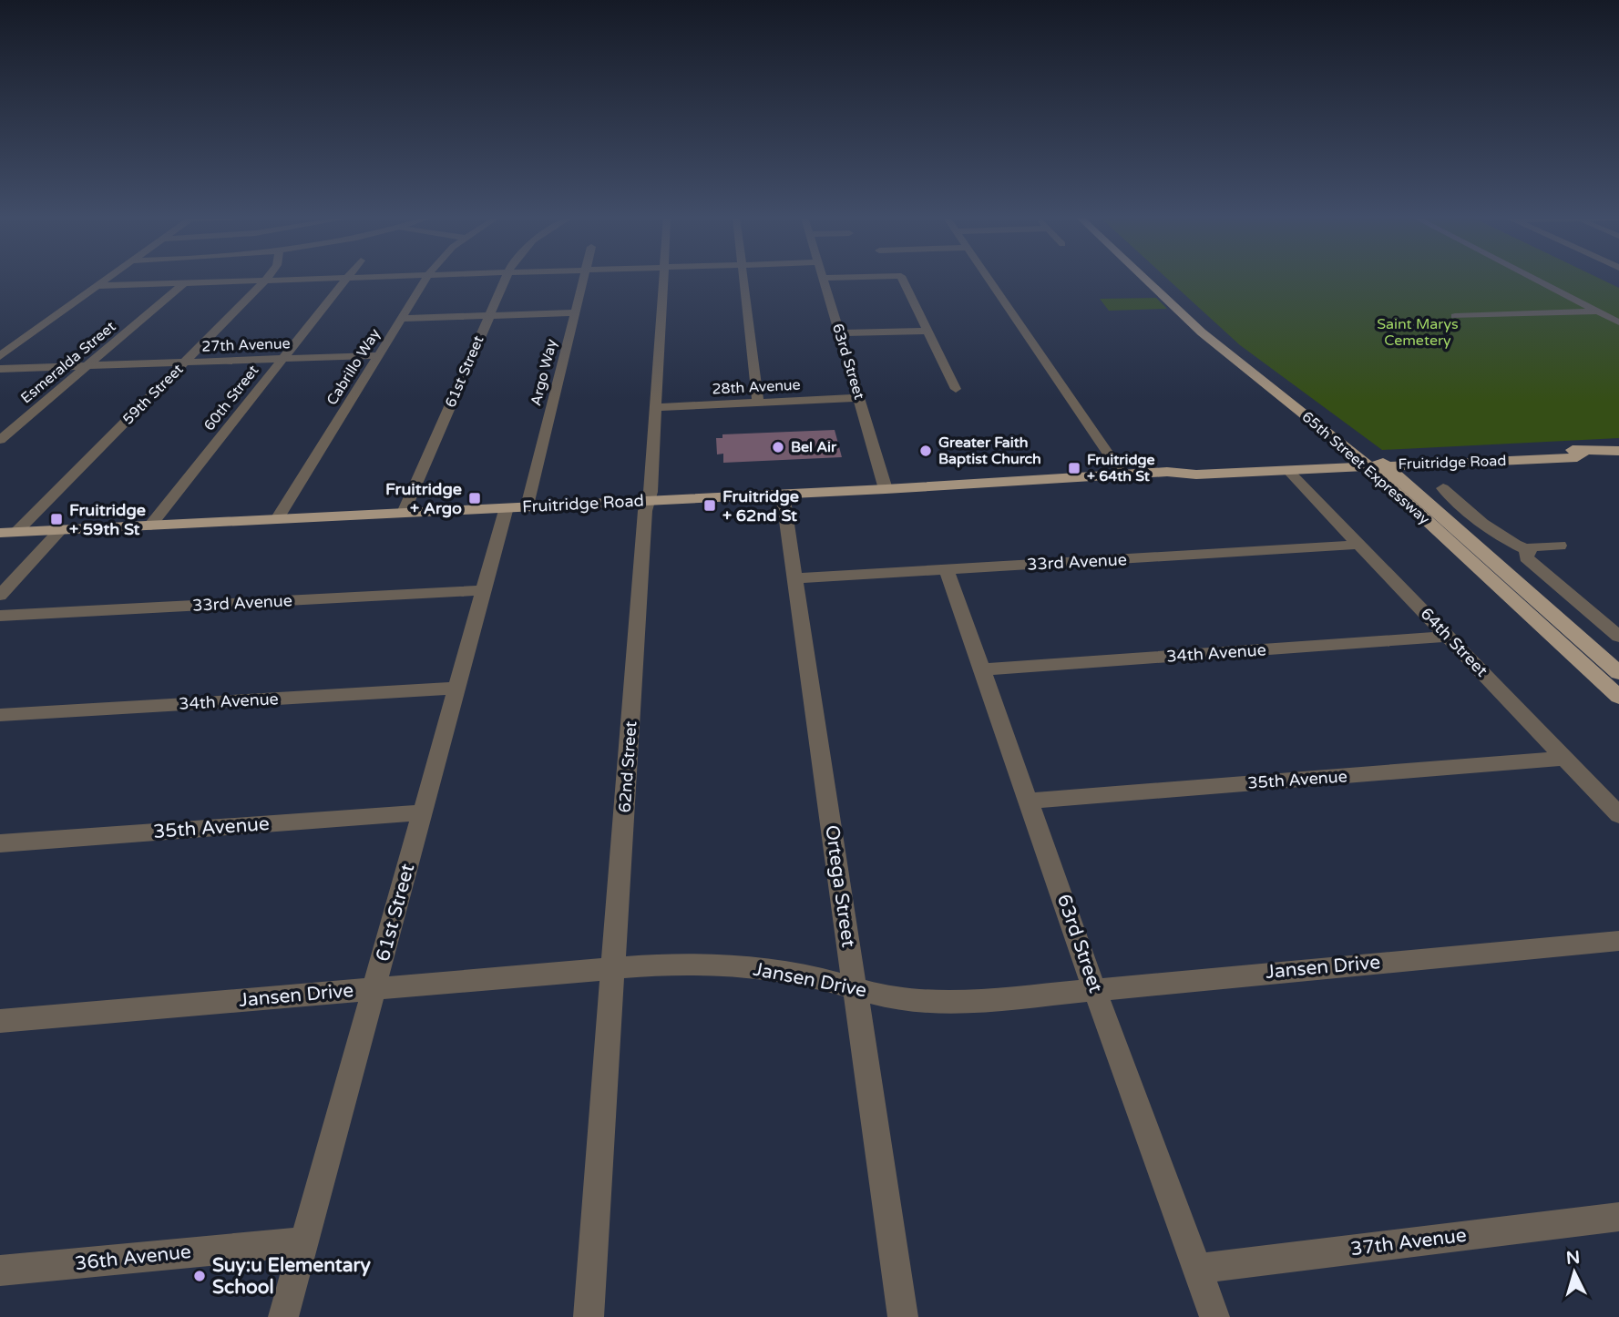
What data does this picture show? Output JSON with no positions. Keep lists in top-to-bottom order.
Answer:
{
  "streets": {
    "main road": ["Fruitridge Road", "65th Street Expressway"],
    "street": [
      "27th Avenue",
      "63rd Street",
      "Esmeralda Street",
      "Cabrillo Way",
      "61st Street",
      "Argo Way",
      "28th Avenue",
      "59th Street",
      "60th Street",
      "33rd Avenue",
      "64th Street",
      "34th Avenue",
      "62nd Street",
      "35th Avenue",
      "Ortega Street",
      "Jansen Drive",
      "37th Avenue",
      "36th Avenue"
    ]
  },
  "crossings": [
    ["27th Avenue", "Esmeralda Street"],
    ["27th Avenue", "Cabrillo Way"],
    ["27th Avenue", "59th Street"],
    ["27th Avenue", "60th Street"],
    ["63rd Street", "28th Avenue"],
    ["63rd Street", "Fruitridge Road"],
    ["63rd Street", "33rd Avenue"],
    ["63rd Street", "34th Avenue"],
    ["63rd Street", "35th Avenue"],
    ["63rd Street", "Jansen Drive"],
    ["63rd Street", "37th Avenue"],
    ["Cabrillo Way", "Fruitridge Road"],
    ["61st Street", "Argo Way"],
    ["61st Street", "Fruitridge Road"],
    ["61st Street", "33rd Avenue"],
    ["61st Street", "34th Avenue"],
    ["61st Street", "35th Avenue"],
    ["61st Street", "Jansen Drive"],
    ["61st Street", "36th Avenue"],
    ["Argo Way", "Fruitridge Road"],
    ["28th Avenue", "62nd Street"],
    ["59th Street", "Fruitridge Road"],
    ["60th Street", "Fruitridge Road"],
    ["Fruitridge Road", "65th Street Expressway"],
    ["Fruitridge Road", "64th Street"],
    ["Fruitridge Road", "62nd Street"],
    ["Fruitridge Road", "Ortega Street"],
    ["33rd Avenue", "64th Street"],
    ["33rd Avenue", "Ortega Street"],
    ["64th Street", "34th Avenue"],
    ["64th Street", "35th Avenue"],
    ["62nd Street", "Jansen Drive"],
    ["Ortega Street", "Jansen Drive"]
  ],
  "parks": ["Saint Marys Cemetery"],
  "places": {
    "other": ["Bel Air", "Greater Faith Baptist Church", "Suy:u Elementary School"],
    "transit": [
      "Fruitridge + 64th St",
      "Fruitridge + Argo",
      "Fruitridge + 62nd St",
      "Fruitridge + 59th St"
    ]
  },
  "north": "top"
}
